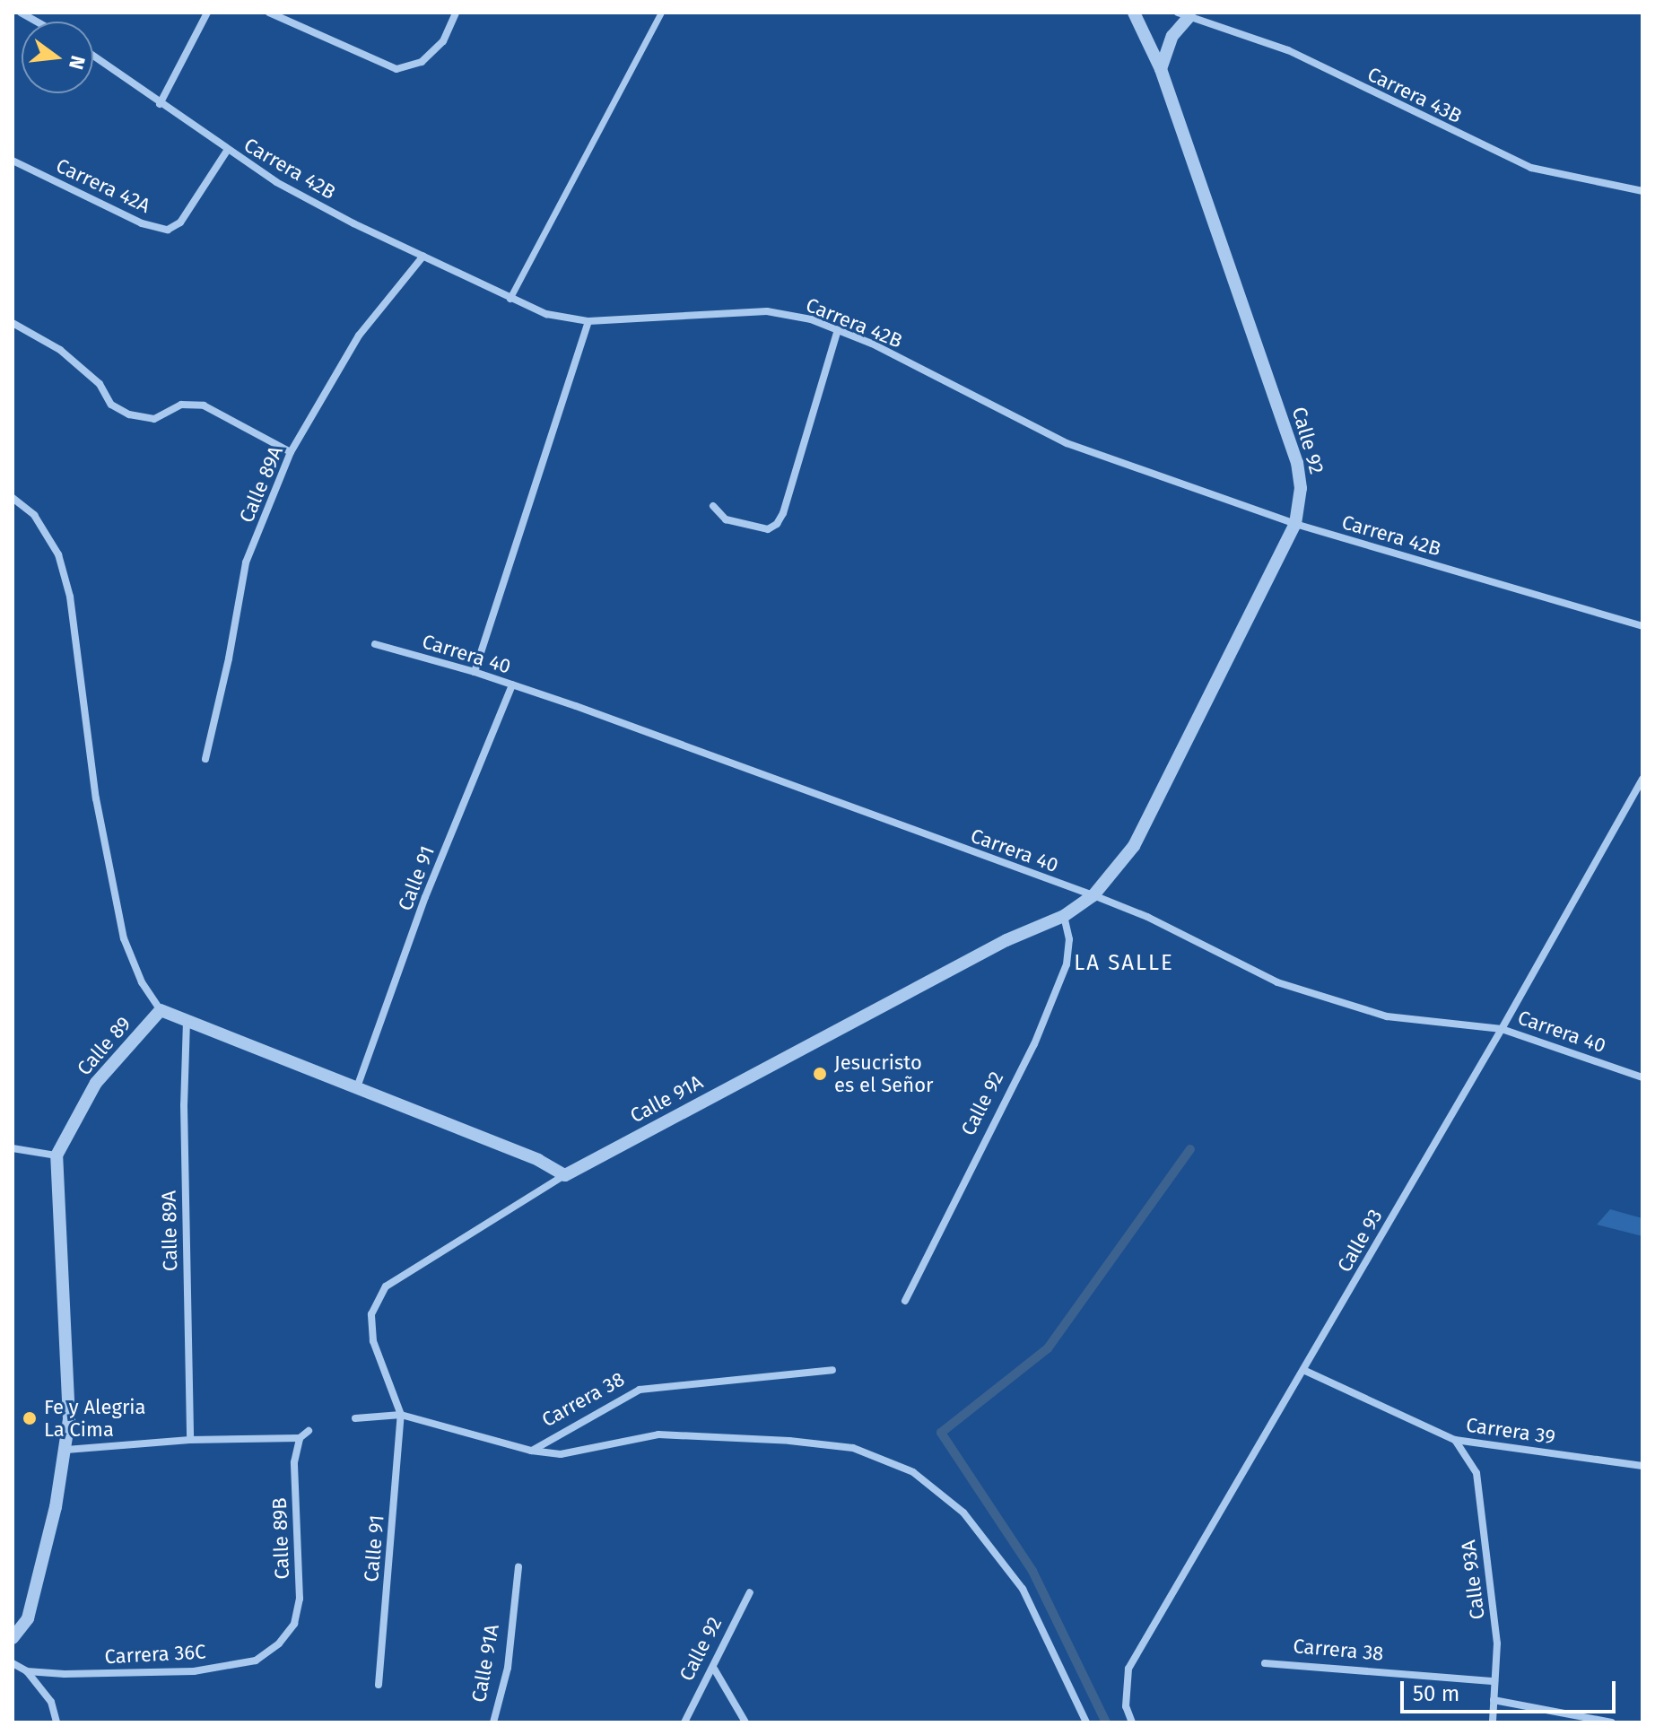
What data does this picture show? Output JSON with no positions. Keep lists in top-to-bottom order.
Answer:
{
  "streets": {
    "street": [
      "Carrera 43B",
      "Carrera 42B",
      "Carrera 42A",
      "Calle 92",
      "Calle 89A",
      "Carrera 40",
      "Calle 91",
      "Calle 89",
      "Calle 91A",
      "Calle 93",
      "Carrera 38",
      "Carrera 39",
      "Calle 89B",
      "Calle 93A",
      "Carrera 36C"
    ]
  },
  "crossings": [
    ["Carrera 42B", "Carrera 42A"],
    ["Carrera 42B", "Calle 92"],
    ["Carrera 42B", "Calle 89A"],
    ["Calle 92", "Carrera 40"],
    ["Calle 92", "Calle 91A"],
    ["Carrera 40", "Calle 91"],
    ["Carrera 40", "Calle 91A"],
    ["Carrera 40", "Calle 93"],
    ["Calle 91", "Calle 91A"],
    ["Calle 91", "Carrera 38"],
    ["Calle 91A", "Carrera 38"],
    ["Calle 93", "Carrera 39"],
    ["Carrera 38", "Calle 93A"],
    ["Carrera 39", "Calle 93A"],
    ["Calle 89B", "Carrera 36C"]
  ],
  "districts": ["LA SALLE"],
  "places": ["Jesucristo es el Señor", "Fe y Alegria La Cima"],
  "scale_bar": "50 m",
  "north": "right"
}
